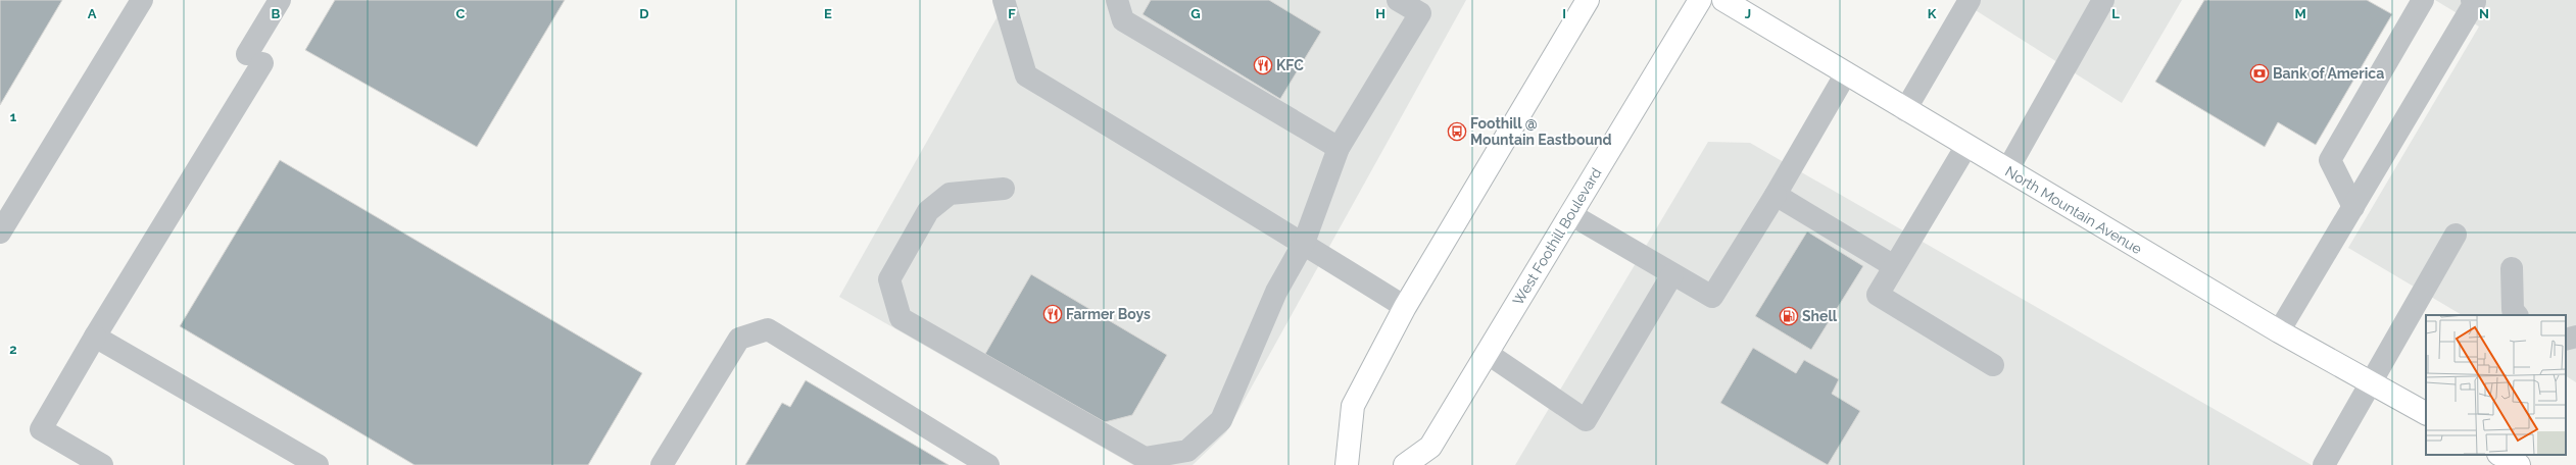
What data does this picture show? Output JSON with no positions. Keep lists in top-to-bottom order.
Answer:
{
  "streets": {
    "main road": ["North Mountain Avenue", "West Foothill Boulevard"]
  },
  "places": {
    "restaurant": ["KFC", "Farmer Boys"],
    "bank": ["Bank of America"],
    "bus stop": ["Foothill @ Mountain Eastbound"],
    "fuel station": ["Shell"]
  },
  "grid": {
    "columns": [
      "A",
      "B",
      "C",
      "D",
      "E",
      "F",
      "G",
      "H",
      "I",
      "J",
      "K",
      "L",
      "M",
      "N"
    ],
    "rows": ["1", "2"]
  }
}
